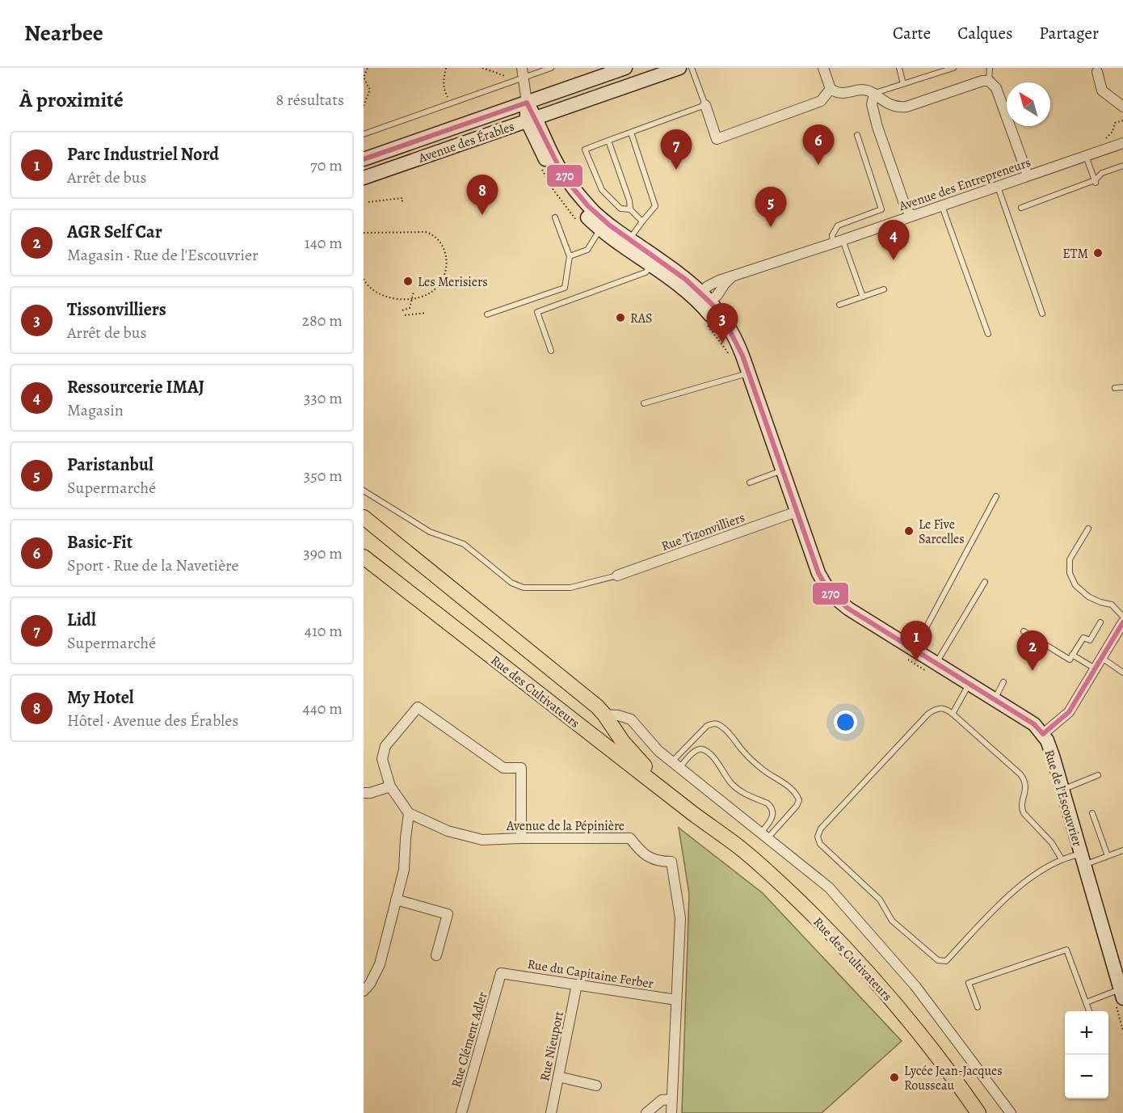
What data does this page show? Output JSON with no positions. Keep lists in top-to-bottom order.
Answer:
{
  "streets": {
    "main road": ["Rue des Cultivateurs"],
    "street": [
      "Avenue des Érables",
      "Avenue des Entrepreneurs",
      "Rue Tizonvilliers",
      "Rue de l'Escouvrier",
      "Avenue de la Pépinière",
      "Rue du Capitaine Ferber",
      "Rue Clément Adler",
      "Rue Nieuport"
    ]
  },
  "crossings": [
    ["Avenue des Entrepreneurs", "Rue de l'Escouvrier"],
    ["Rue Tizonvilliers", "Rue de l'Escouvrier"],
    ["Avenue de la Pépinière", "Rue du Capitaine Ferber"],
    ["Rue du Capitaine Ferber", "Rue Clément Adler"],
    ["Rue du Capitaine Ferber", "Rue Nieuport"]
  ],
  "places": [
    "ETM",
    "Les Merisiers",
    "RAS",
    "Le Five Sarcelles",
    "Lycée Jean-Jacques Rousseau"
  ],
  "lines": ["transit line 270"],
  "north": "top left",
  "page": {
    "header": "Nearbee",
    "nav": ["Carte", "Calques", "Partager"],
    "heading": ["À proximité", "8 résultats"],
    "pins": [
      "6",
      "7",
      "8",
      "5",
      "4",
      "3",
      "1",
      "2"
    ],
    "list": [
      {
        "mark": "1",
        "name": "Parc Industriel Nord",
        "note": "Arrêt de bus",
        "value": "70 m"
      },
      {
        "mark": "2",
        "name": "AGR Self Car",
        "note": "Magasin · Rue de l'Escouvrier",
        "value": "140 m"
      },
      {
        "mark": "3",
        "name": "Tissonvilliers",
        "note": "Arrêt de bus",
        "value": "280 m"
      },
      {
        "mark": "4",
        "name": "Ressourcerie IMAJ",
        "note": "Magasin",
        "value": "330 m"
      },
      {
        "mark": "5",
        "name": "Paristanbul",
        "note": "Supermarché",
        "value": "350 m"
      },
      {
        "mark": "6",
        "name": "Basic-Fit",
        "note": "Sport · Rue de la Navetière",
        "value": "390 m"
      },
      {
        "mark": "7",
        "name": "Lidl",
        "note": "Supermarché",
        "value": "410 m"
      },
      {
        "mark": "8",
        "name": "My Hotel",
        "note": "Hôtel · Avenue des Érables",
        "value": "440 m"
      }
    ],
    "map_buttons": ["+", "−"]
  }
}
